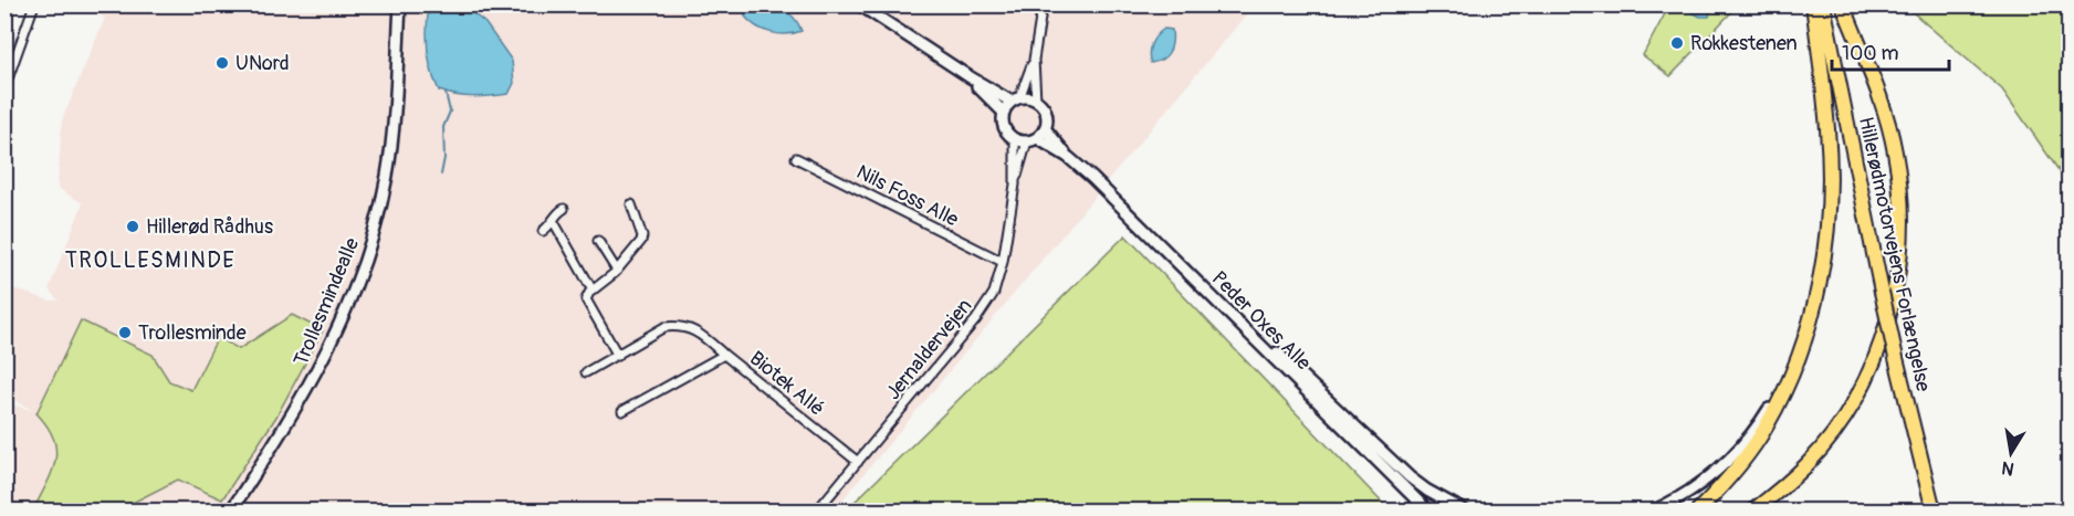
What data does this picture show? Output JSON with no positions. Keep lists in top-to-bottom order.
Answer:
{
  "streets": {
    "highway": ["Hillerødmotorvejens Forlængelse"],
    "street": [
      "Nils Foss Alle",
      "Trollesmindealle",
      "Peder Oxes Alle",
      "Jernaldervejen",
      "Biotek Allé"
    ]
  },
  "crossings": [
    ["Nils Foss Alle", "Jernaldervejen"],
    ["Peder Oxes Alle", "Jernaldervejen"],
    ["Jernaldervejen", "Biotek Allé"]
  ],
  "districts": ["TROLLESMINDE"],
  "places": [
    "Rokkestenen",
    "UNord",
    "Hillerød Rådhus",
    "Trollesminde"
  ],
  "scale_bar": "100 m",
  "north": "bottom"
}
